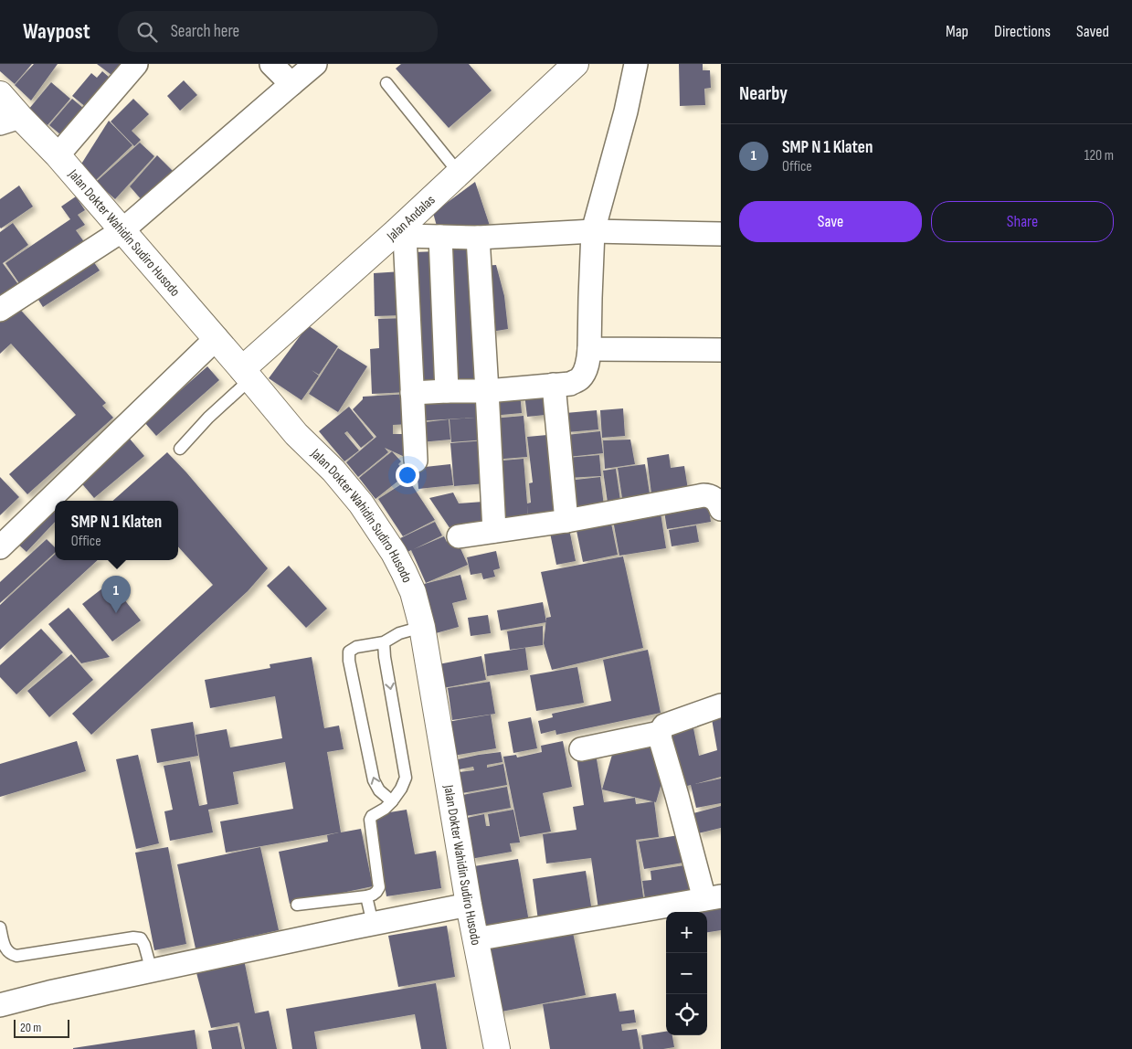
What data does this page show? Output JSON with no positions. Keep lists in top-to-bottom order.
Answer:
{
  "streets": {
    "main road": ["Jalan Andalas", "Jalan Dokter Wahidin Sudiro Husodo"]
  },
  "crossings": [
    ["Jalan Andalas", "Jalan Dokter Wahidin Sudiro Husodo"]
  ],
  "scale_bar": "20 m",
  "page": {
    "header": "Waypost",
    "search": "Search here",
    "nav": ["Map", "Directions", "Saved"],
    "heading": "Nearby",
    "list": [
      {
        "mark": "1",
        "name": "SMP N 1 Klaten",
        "note": "Office",
        "value": "120 m"
      }
    ],
    "buttons": ["Save", "Share"],
    "popup": ["SMP N 1 Klaten", "Office"],
    "pins": "1",
    "map_buttons": ["+", "−"],
    "scale": "20 m"
  }
}
